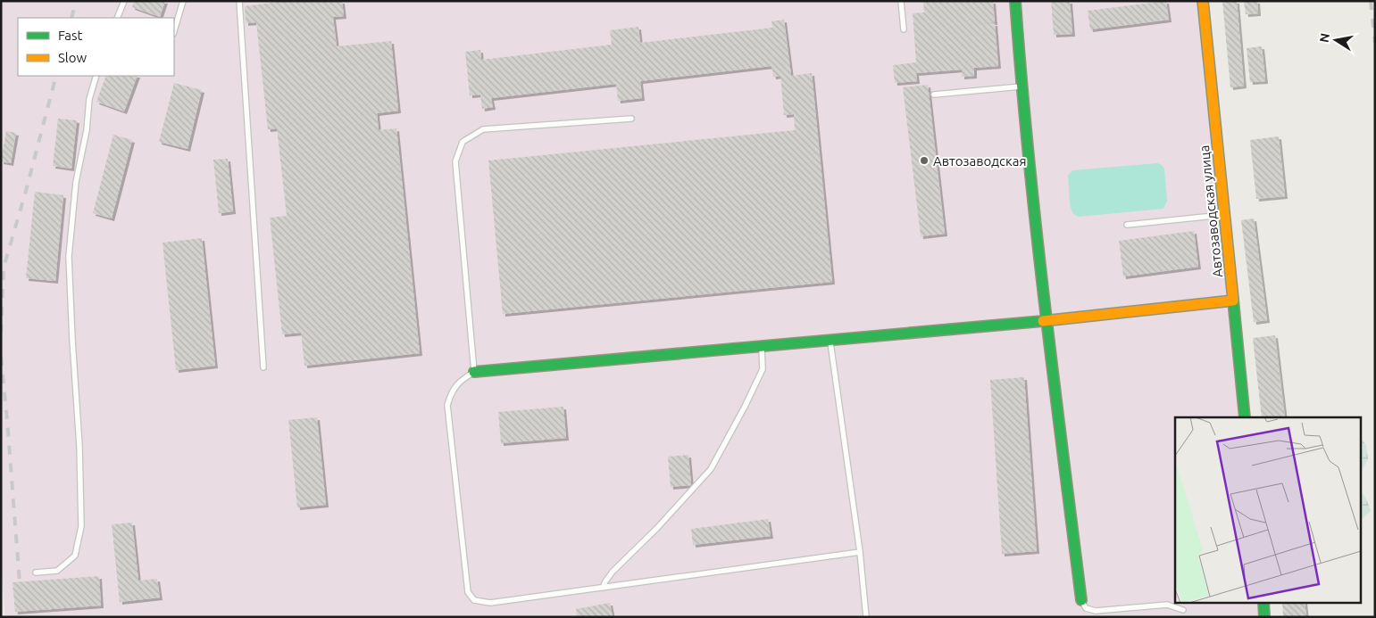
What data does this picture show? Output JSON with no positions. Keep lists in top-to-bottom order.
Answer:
{
  "streets": {
    "street": ["Автозаводская улица"]
  },
  "places": ["Автозаводская"],
  "legend": ["Fast", "Slow"],
  "north": "left"
}
